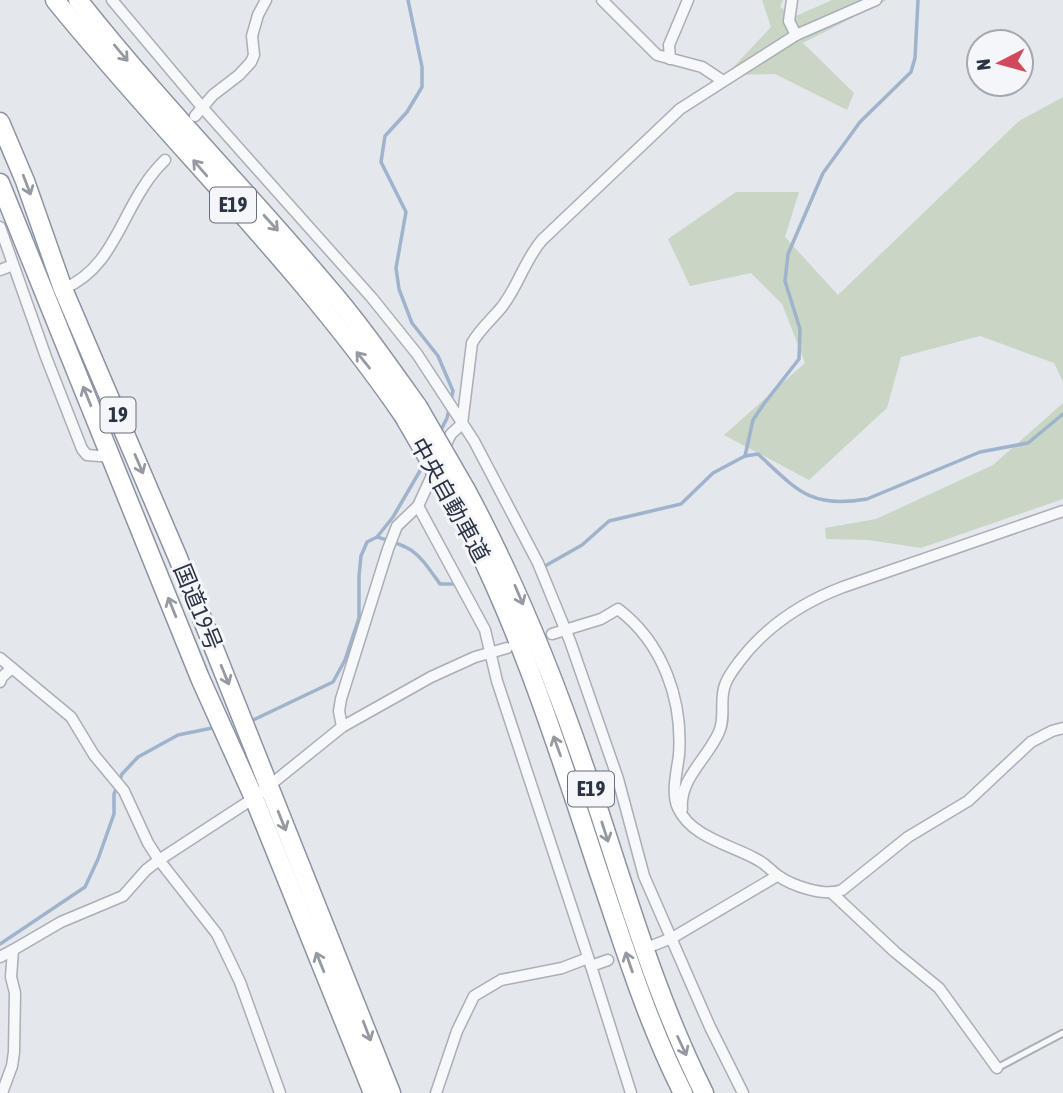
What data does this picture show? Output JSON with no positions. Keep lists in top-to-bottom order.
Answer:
{
  "streets": {
    "highway": [
      "E19",
      "19",
      "中央自動車道",
      "国道19号"
    ]
  },
  "north": "left"
}
